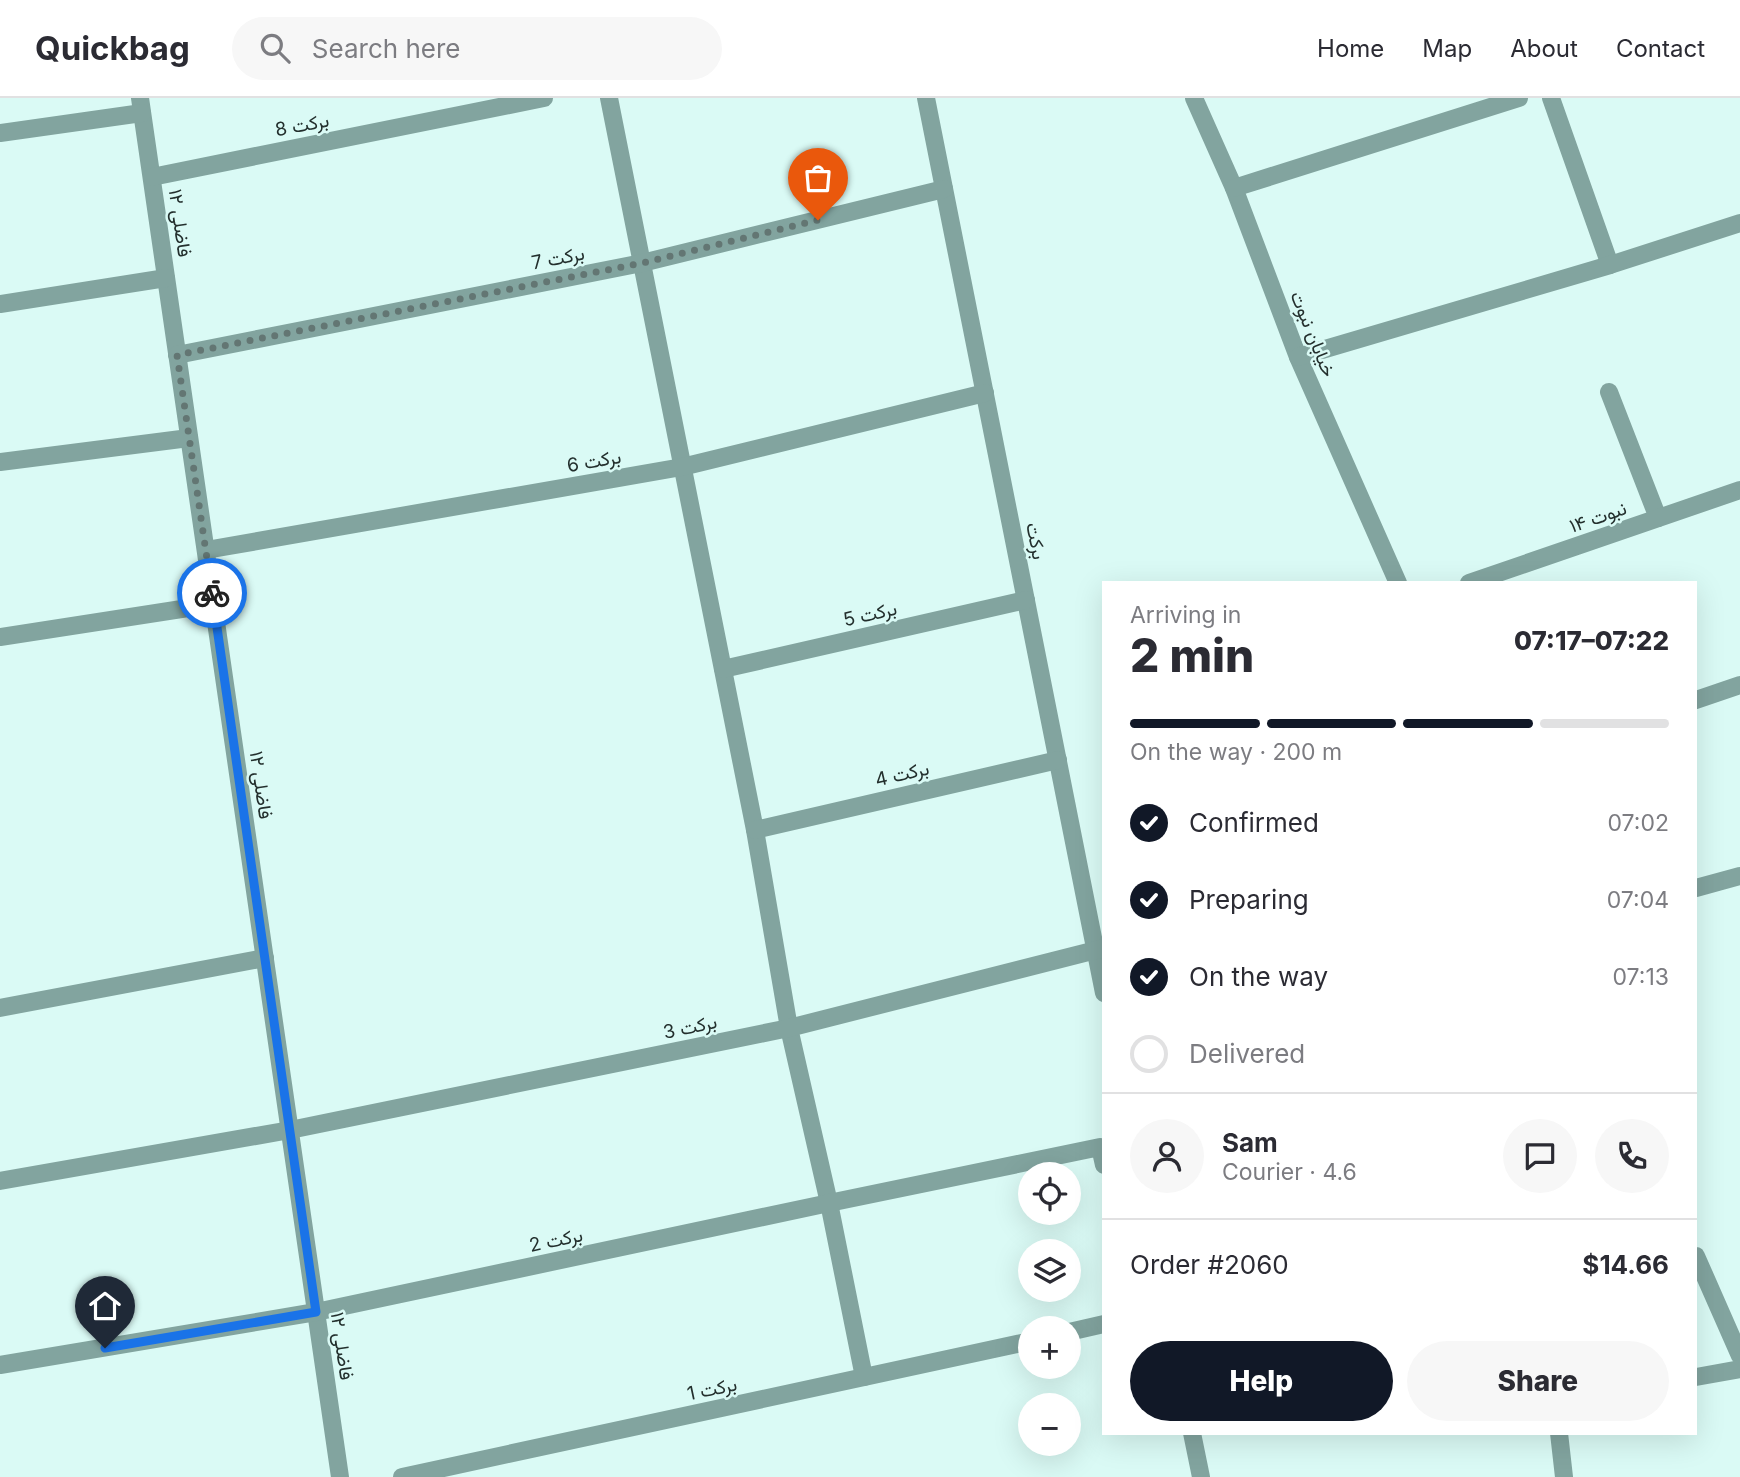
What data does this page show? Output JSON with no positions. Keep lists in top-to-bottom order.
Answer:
{
  "streets": {
    "street": [
      "برکت 8",
      "فاضلی ۱۲",
      "برکت 7",
      "خیابان نبوت",
      "برکت 6",
      "نبوت ۱۴",
      "برکت",
      "برکت 5",
      "برکت 4",
      "برکت 3",
      "برکت 2",
      "برکت 1"
    ]
  },
  "crossings": [
    ["برکت 8", "فاضلی ۱۲"],
    ["فاضلی ۱۲", "برکت 7"],
    ["فاضلی ۱۲", "برکت 6"],
    ["فاضلی ۱۲", "برکت 3"],
    ["فاضلی ۱۲", "برکت 2"],
    ["برکت 7", "برکت"],
    ["برکت 6", "برکت"],
    ["برکت", "برکت 5"],
    ["برکت", "برکت 4"],
    ["برکت", "برکت 3"]
  ],
  "page": {
    "header": "Quickbag",
    "search": "Search here",
    "nav": [
      "Home",
      "Map",
      "About",
      "Contact"
    ],
    "heading": ["2 min", "Arriving in", "07:17–07:22"],
    "panel": [
      "Sam",
      "Courier · 4.6",
      "Order #2060",
      "$14.66"
    ],
    "bar": "On the way · 200 m",
    "list": [
      ["Confirmed", "07:02"],
      ["Preparing", "07:04"],
      ["On the way", "07:13"],
      "Delivered"
    ],
    "map_buttons": ["+", "−"],
    "buttons": ["Help", "Share"]
  }
}
